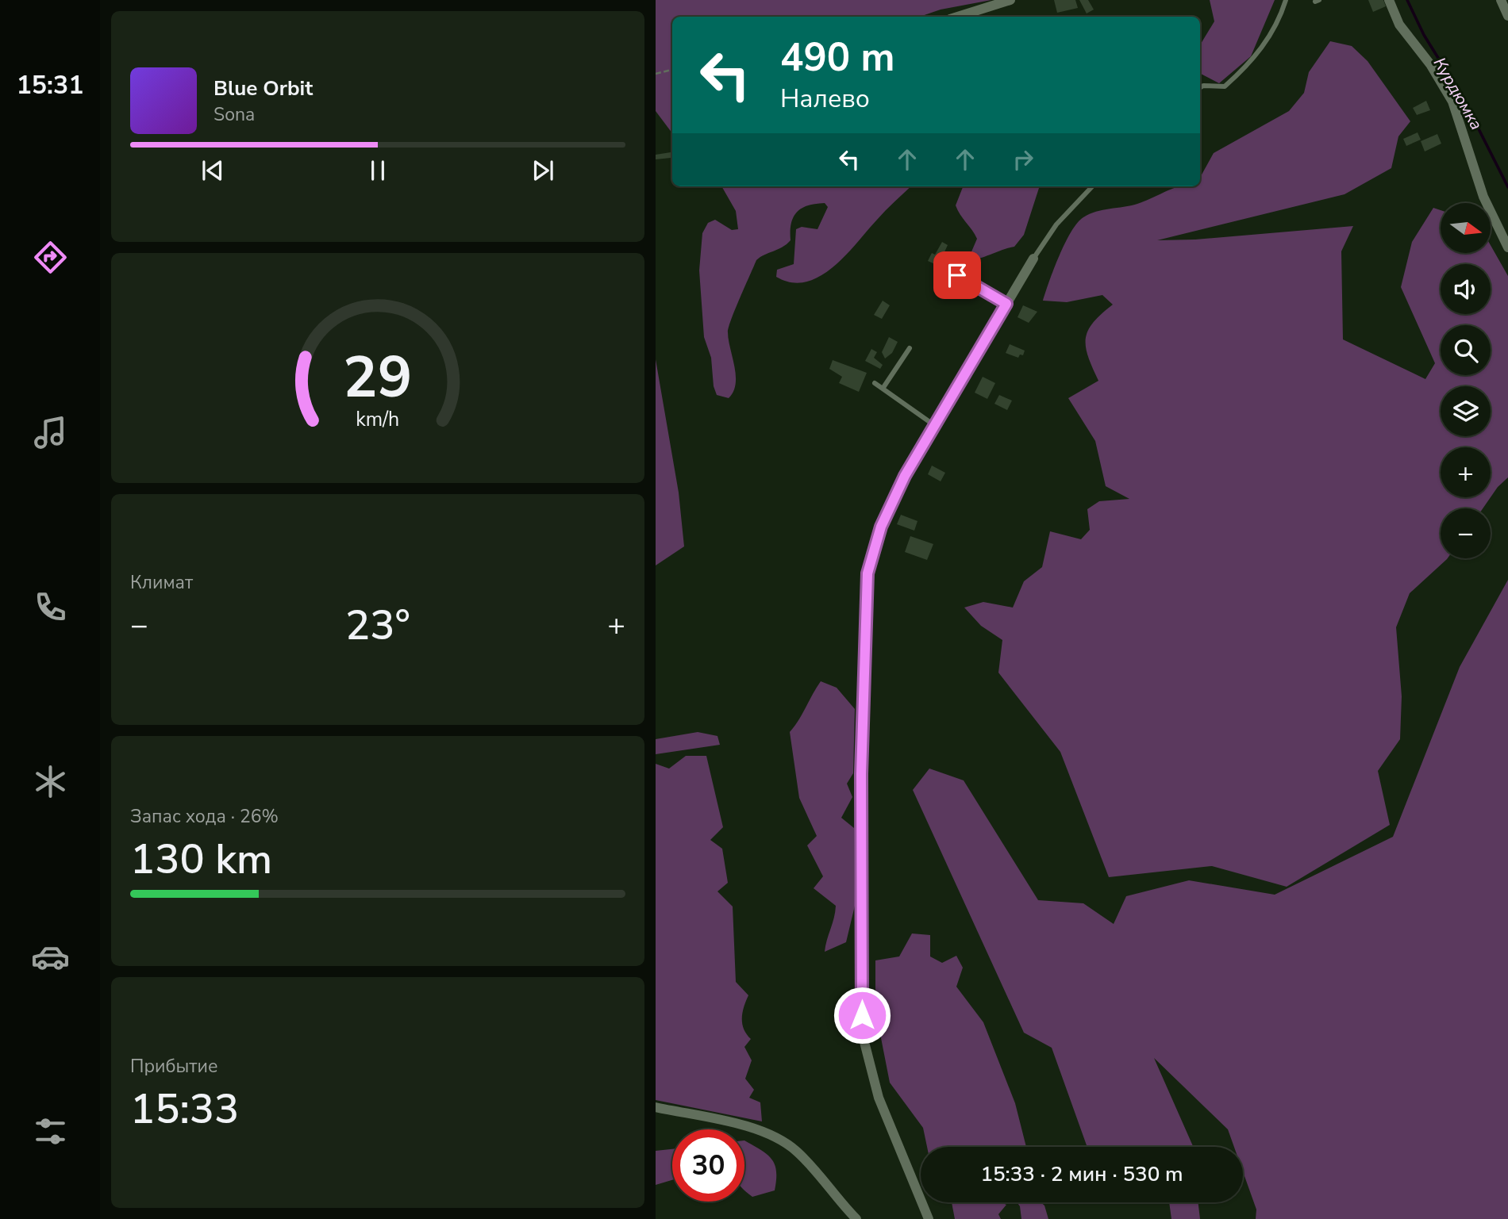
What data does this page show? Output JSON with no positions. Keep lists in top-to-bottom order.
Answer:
{
  "water": ["Курдюмка"],
  "north": "right",
  "page": {
    "tabs": "15:31",
    "turn": ["490 m", "Налево"],
    "song": ["Blue Orbit", "Sona"],
    "map_buttons": ["+", "−"],
    "tile": [
      "Климат",
      ["Запас хода · 26%", "130 km"],
      ["Прибытие", "15:33"]
    ],
    "heat": ["−", "23°", "+"],
    "limit": "30",
    "trip": "15:33 · 2 мин · 530 m",
    "gauge": ["29", "km/h"]
  }
}
